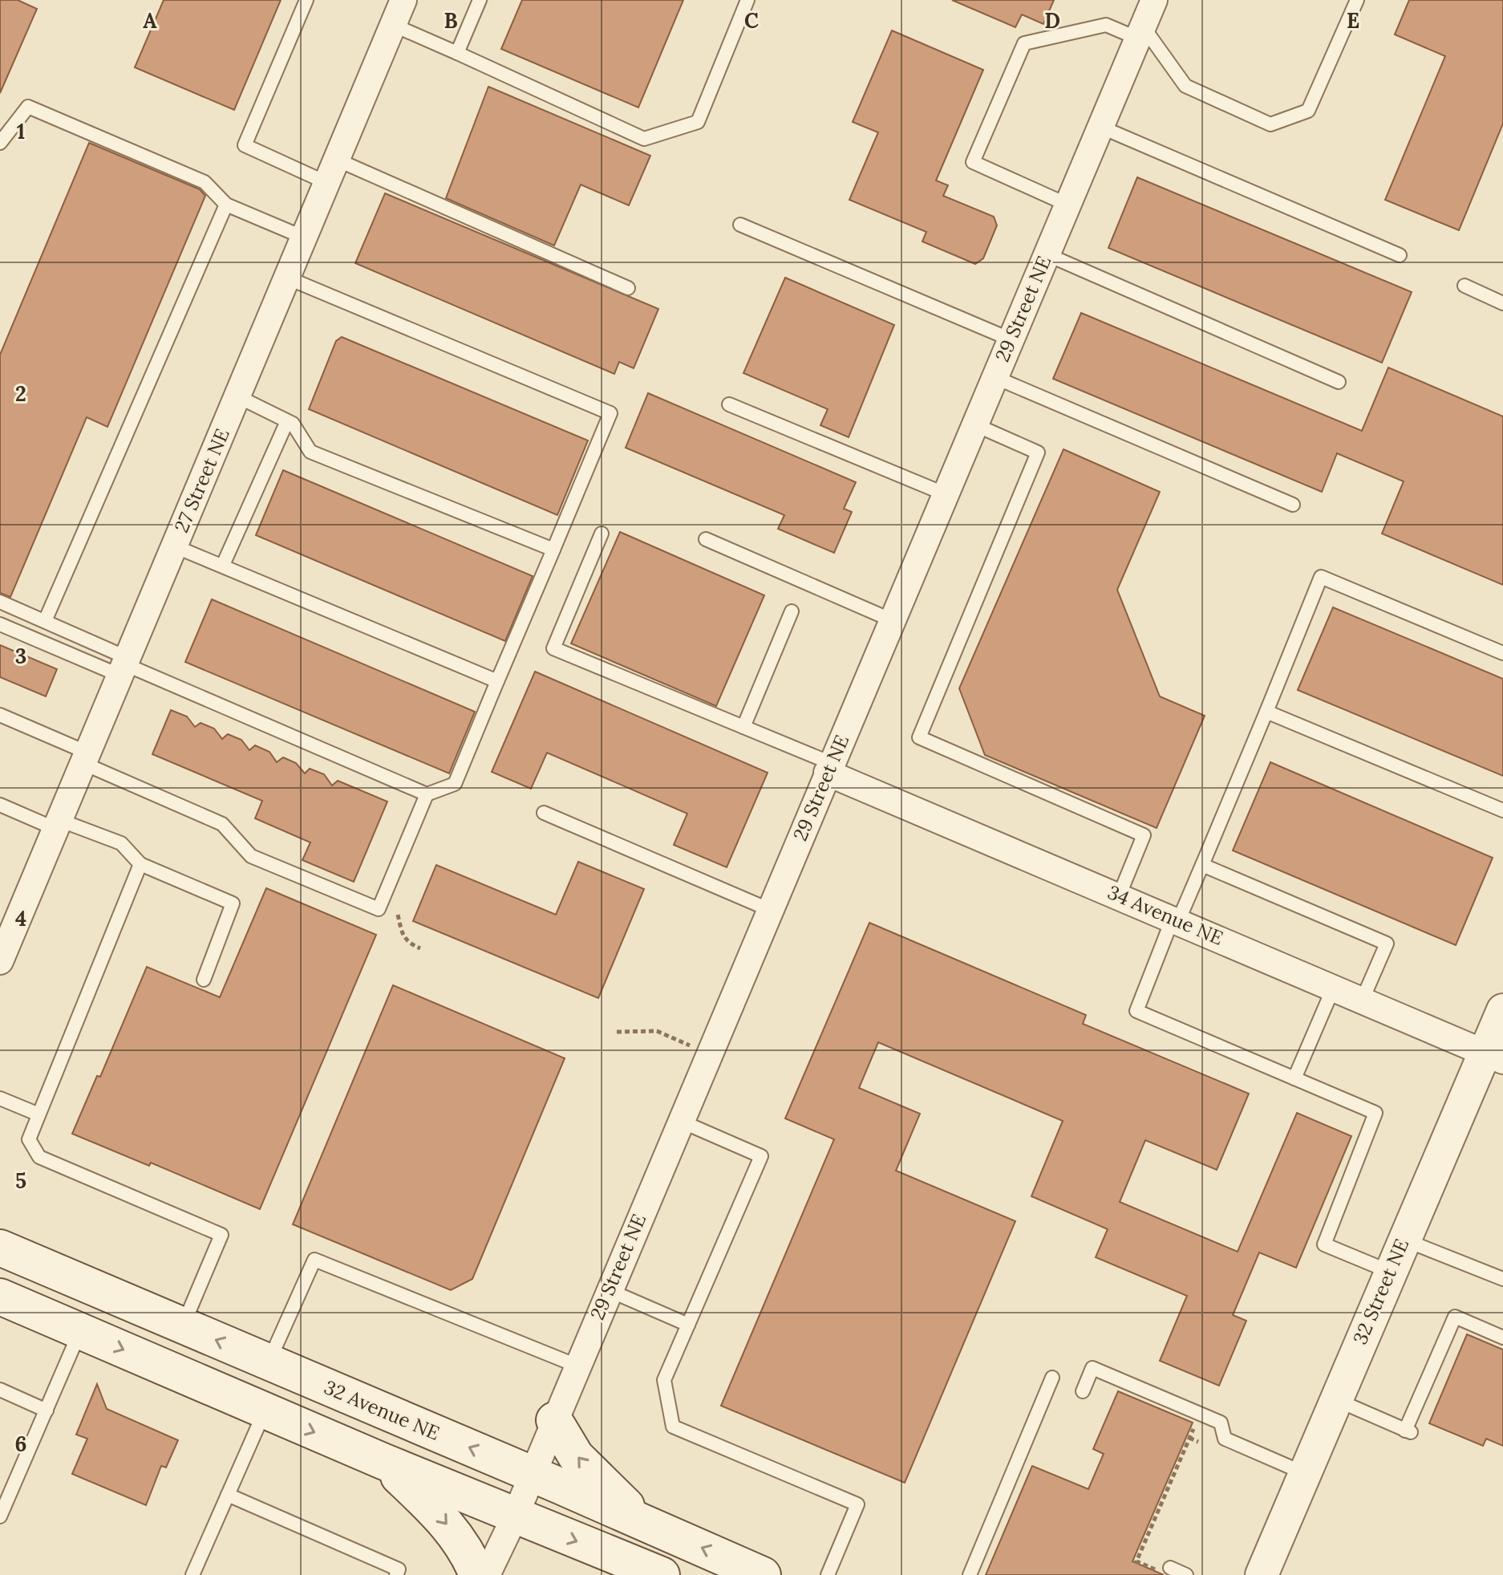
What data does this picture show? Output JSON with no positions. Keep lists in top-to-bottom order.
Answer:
{
  "streets": {
    "main road": ["32 Avenue NE"],
    "street": [
      "29 Street NE",
      "27 Street NE",
      "34 Avenue NE",
      "32 Street NE"
    ]
  },
  "crossings": [
    ["29 Street NE", "34 Avenue NE"],
    ["29 Street NE", "32 Avenue NE"],
    ["34 Avenue NE", "32 Street NE"]
  ],
  "grid": {
    "columns": [
      "A",
      "B",
      "C",
      "D",
      "E"
    ],
    "rows": [
      "1",
      "2",
      "3",
      "4",
      "5",
      "6"
    ]
  }
}
